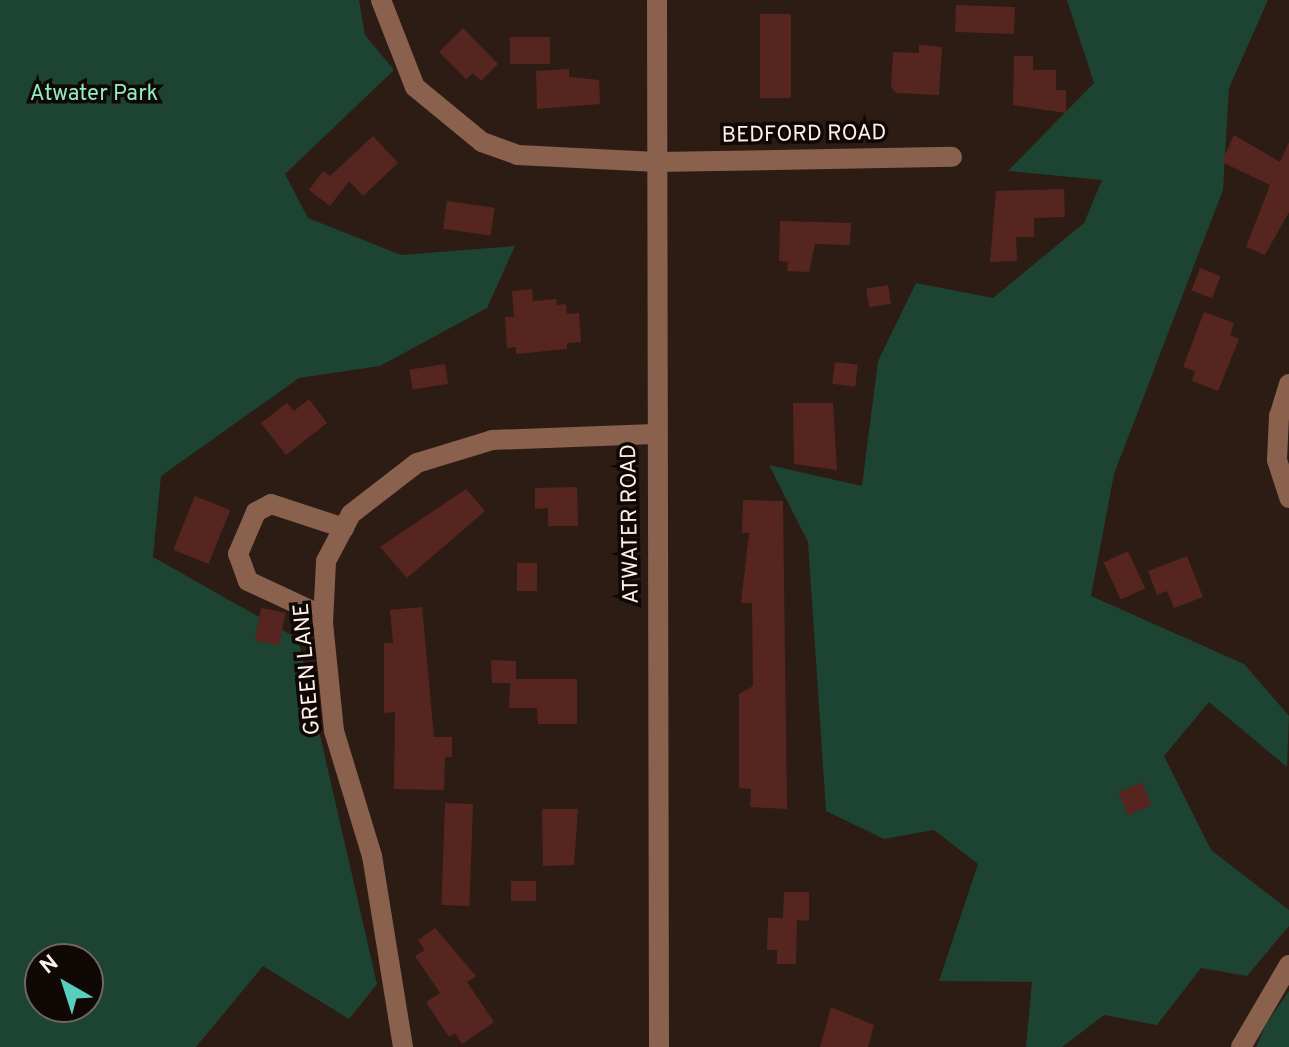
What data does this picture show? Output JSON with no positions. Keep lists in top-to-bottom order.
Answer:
{
  "streets": {
    "street": ["BEDFORD ROAD", "ATWATER ROAD", "GREEN LANE"]
  },
  "crossings": [
    ["BEDFORD ROAD", "ATWATER ROAD"],
    ["ATWATER ROAD", "GREEN LANE"]
  ],
  "parks": ["Atwater Park"],
  "north": "top left"
}
